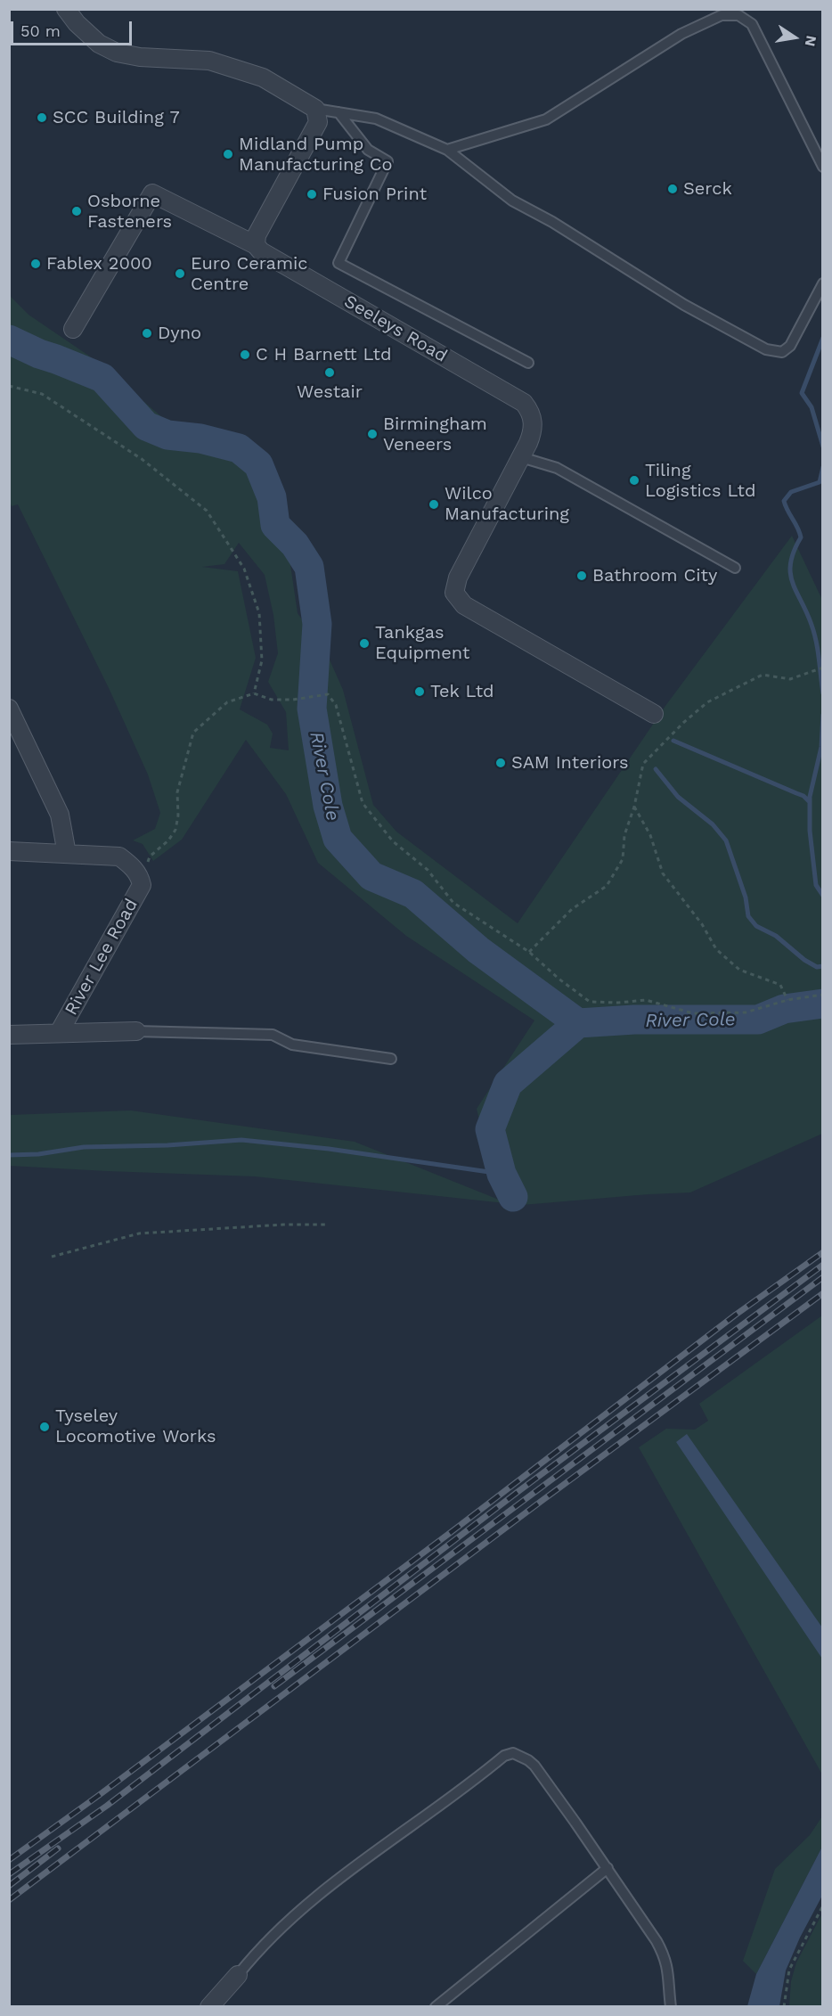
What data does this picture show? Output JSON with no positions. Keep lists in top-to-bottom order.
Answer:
{
  "streets": {
    "street": ["Seeleys Road", "River Lee Road"]
  },
  "water": ["River Cole"],
  "places": [
    "SCC Building 7",
    "Midland Pump Manufacturing Co",
    "Serck",
    "Fusion Print",
    "Osborne Fasteners",
    "Fablex 2000",
    "Euro Ceramic Centre",
    "Dyno",
    "C H Barnett Ltd",
    "Westair",
    "Birmingham Veneers",
    "Tiling Logistics Ltd",
    "Wilco Manufacturing",
    "Bathroom City",
    "Tankgas Equipment",
    "Tek Ltd",
    "SAM Interiors",
    "Tyseley Locomotive Works"
  ],
  "scale_bar": "50 m",
  "north": "right"
}
